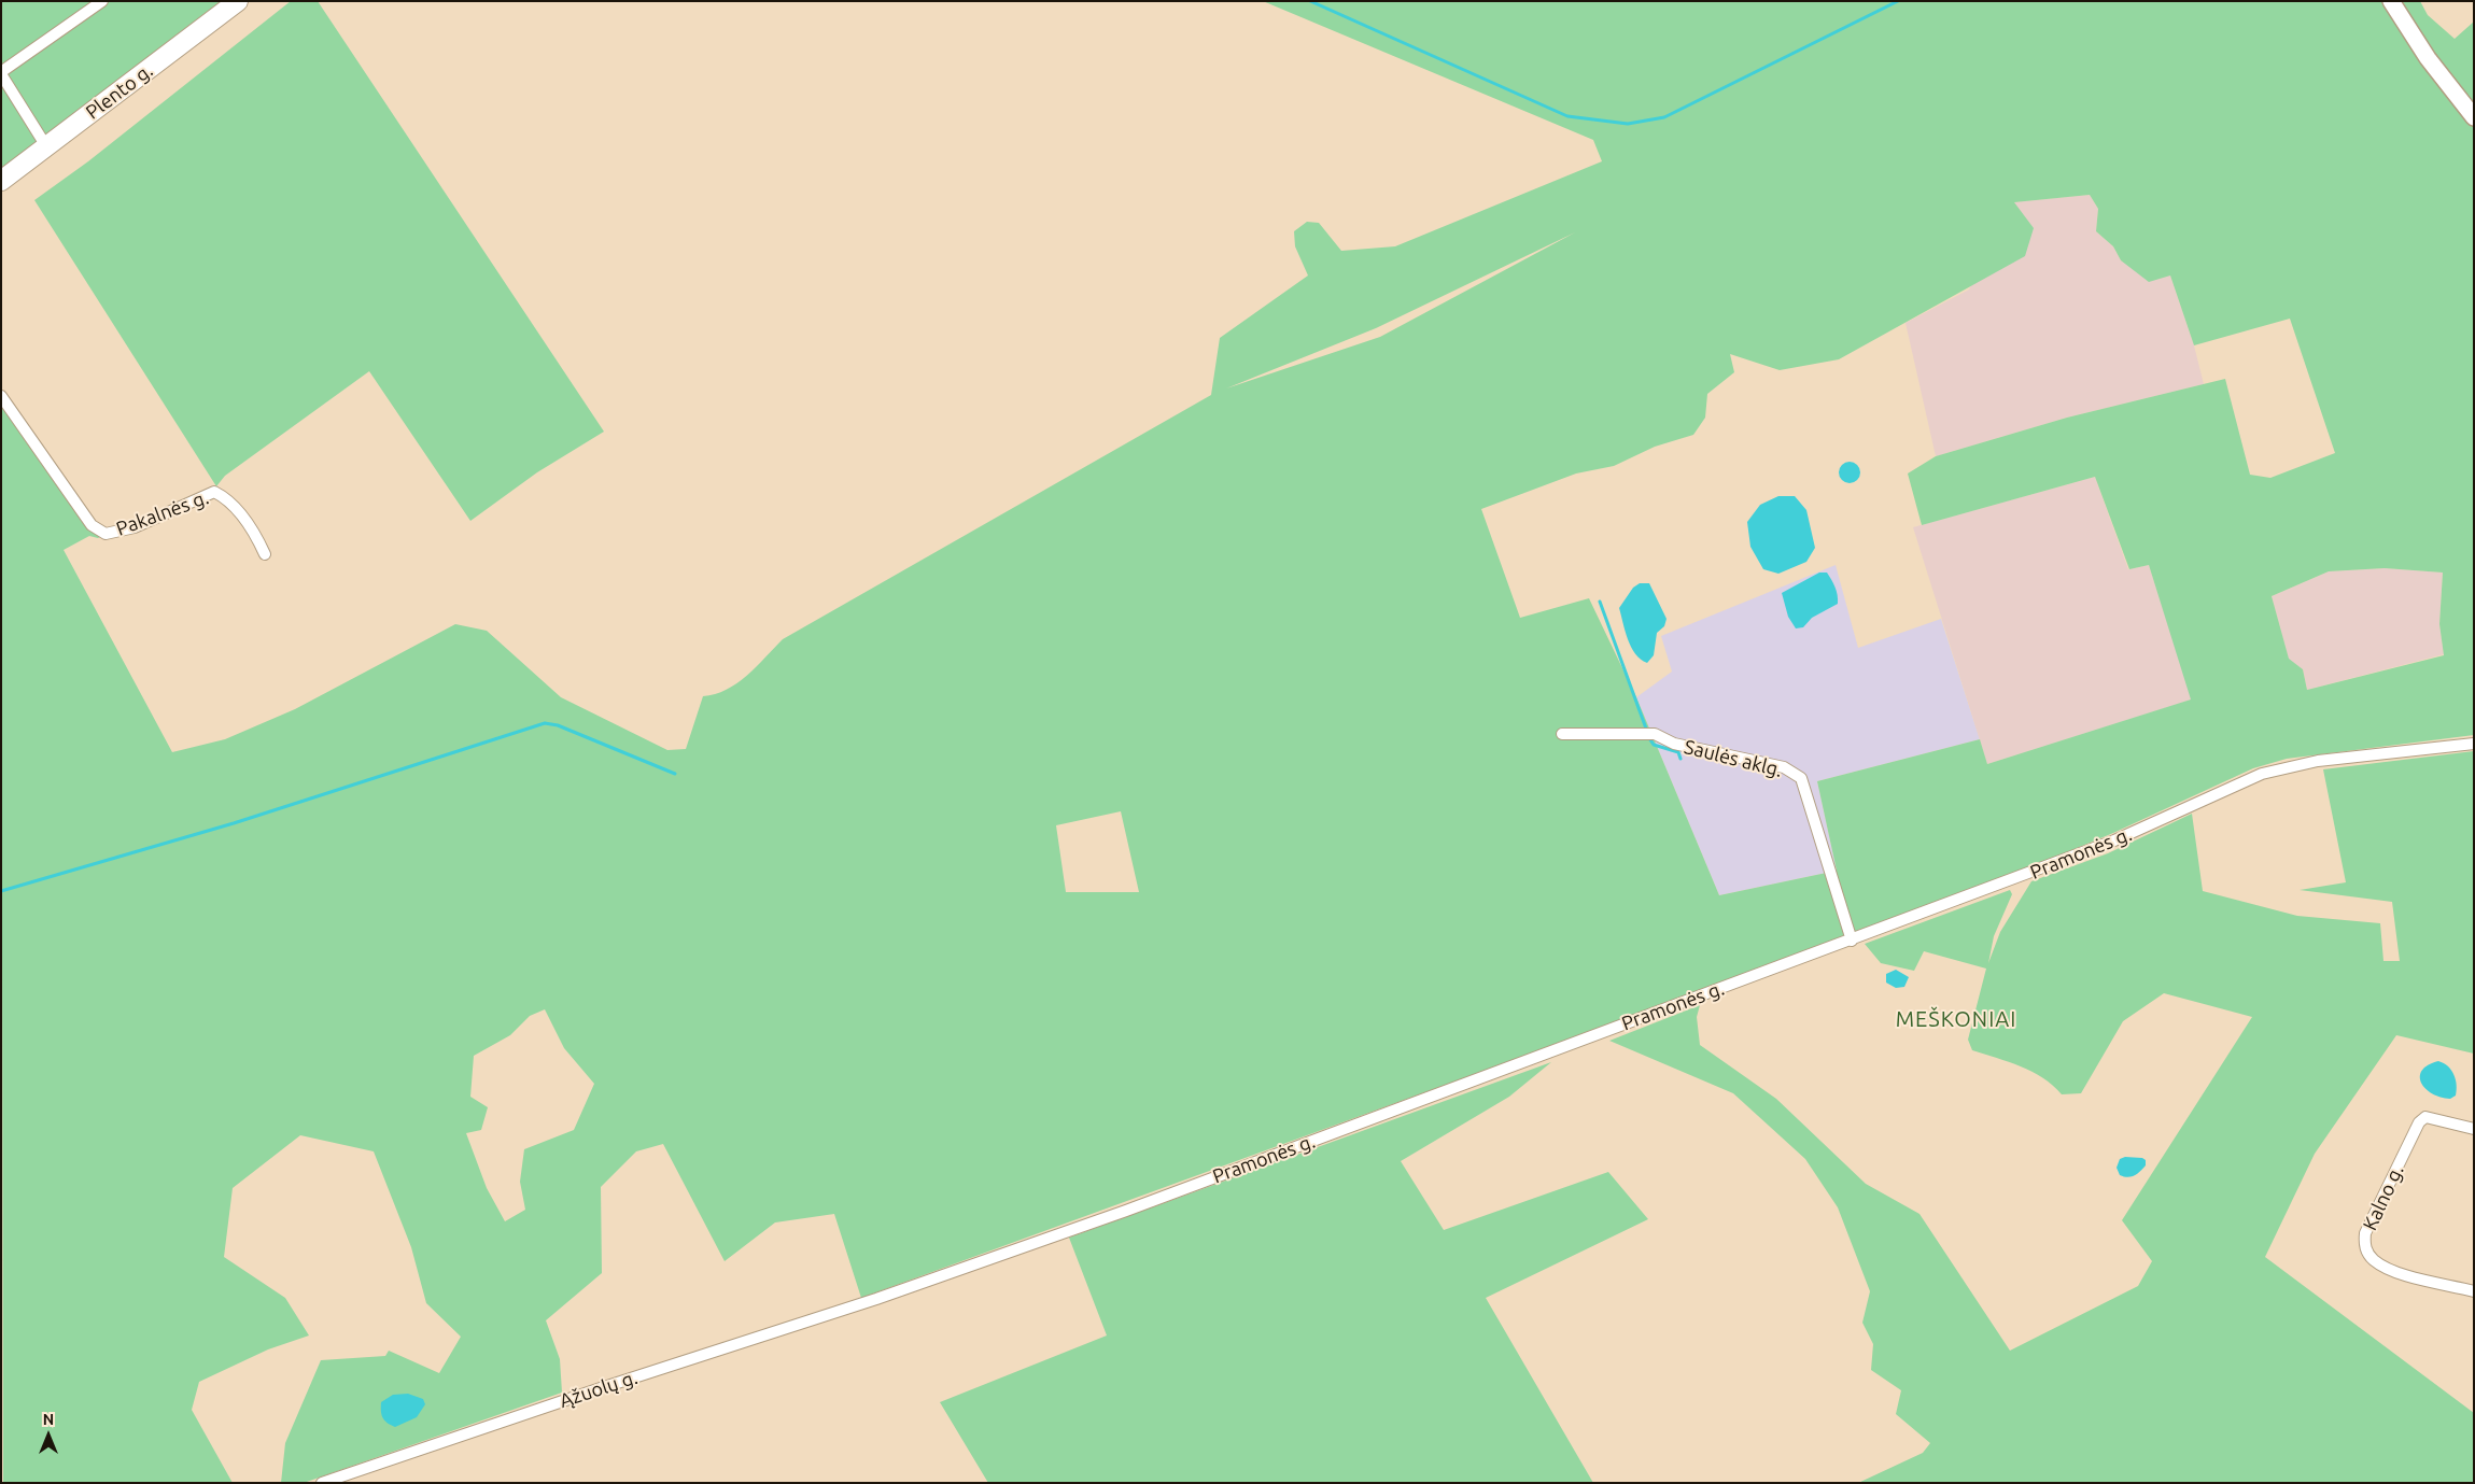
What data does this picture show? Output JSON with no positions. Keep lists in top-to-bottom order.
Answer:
{
  "streets": {
    "highway": ["Plento g."],
    "street": [
      "Pakalnės g.",
      "Saulės aklg.",
      "Pramonės g.",
      "Kalno g.",
      "Ąžuolų g."
    ]
  },
  "crossings": [
    ["Saulės aklg.", "Pramonės g."],
    ["Pramonės g.", "Ąžuolų g."]
  ],
  "districts": ["MEŠKONIAI"],
  "north": "top"
}
